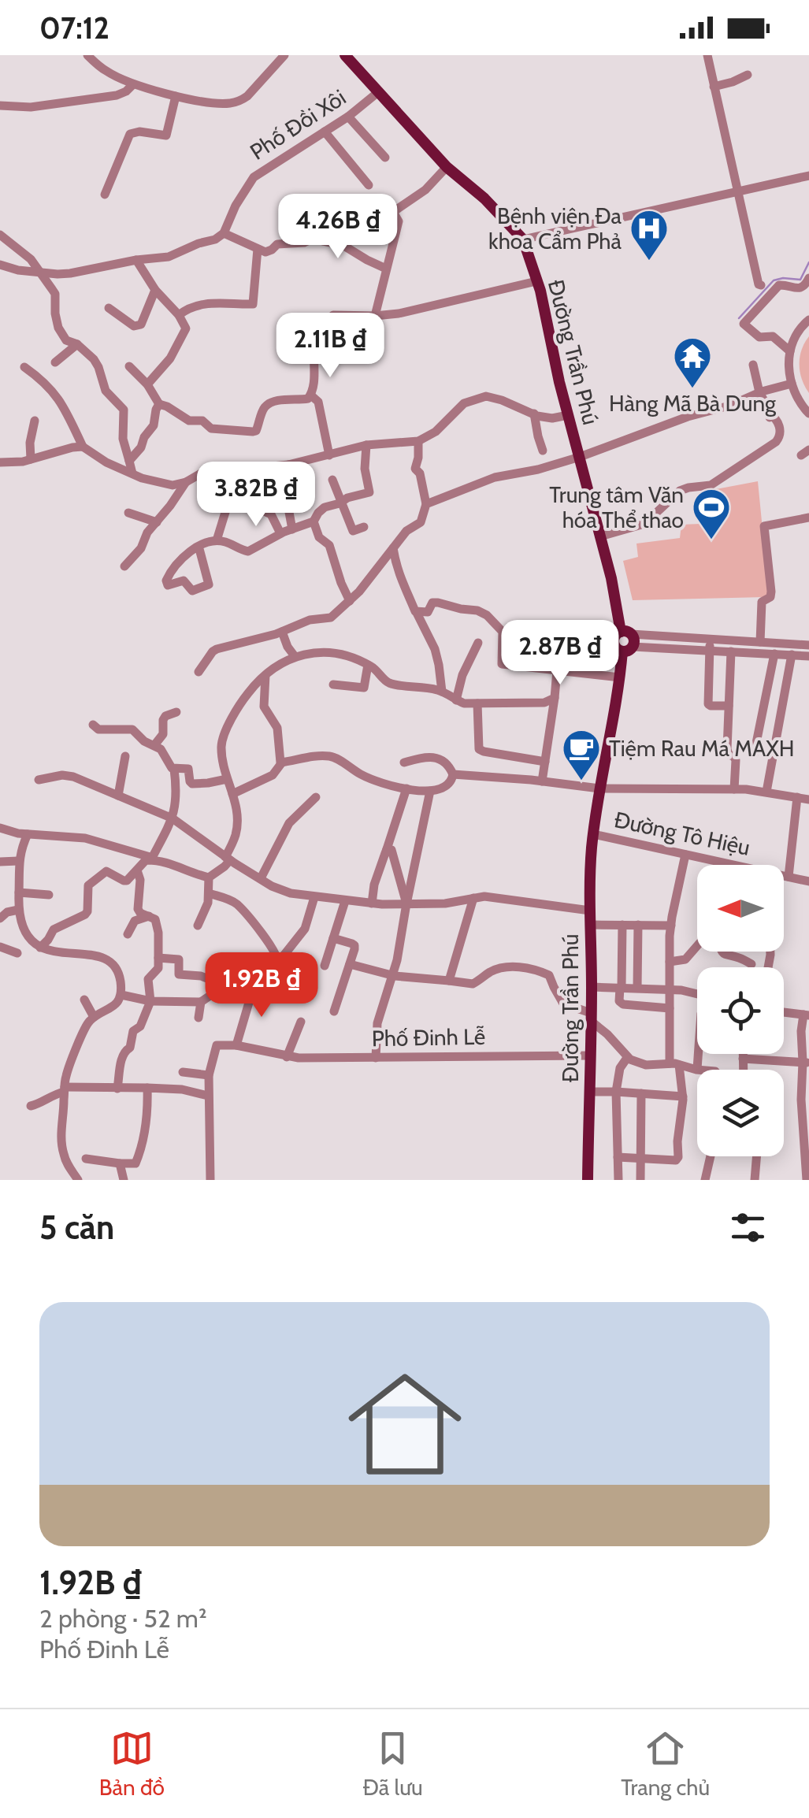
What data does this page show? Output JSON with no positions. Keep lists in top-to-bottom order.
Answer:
{
  "streets": {
    "main road": ["Đường Trần Phú"],
    "street": ["Phố Đồi Xôi", "Đường Tô Hiệu", "Phố Đinh Lễ"]
  },
  "crossings": [
    ["Phố Đồi Xôi", "Đường Trần Phú"],
    ["Đường Trần Phú", "Đường Tô Hiệu"],
    ["Đường Trần Phú", "Phố Đinh Lễ"]
  ],
  "places": {
    "hospital": ["Bệnh viện Đa khoa Cẩm Phả"],
    "temple": ["Hàng Mã Bà Dung"],
    "sports": ["Trung tâm Văn hóa Thể thao"],
    "cafe": ["Tiệm Rau Má MAXH"]
  },
  "north": "left",
  "page": {
    "status": "07:12",
    "price": [
      "4.26B ₫",
      "2.11B ₫",
      "3.82B ₫",
      "2.87B ₫",
      "1.92B ₫"
    ],
    "heading": "5 căn",
    "list": [
      {
        "name": "1.92B ₫",
        "note": "2 phòng · 52 m² · Phố Đinh Lễ"
      }
    ],
    "tabs": ["Bản đồ", "Đã lưu", "Trang chủ"]
  }
}
